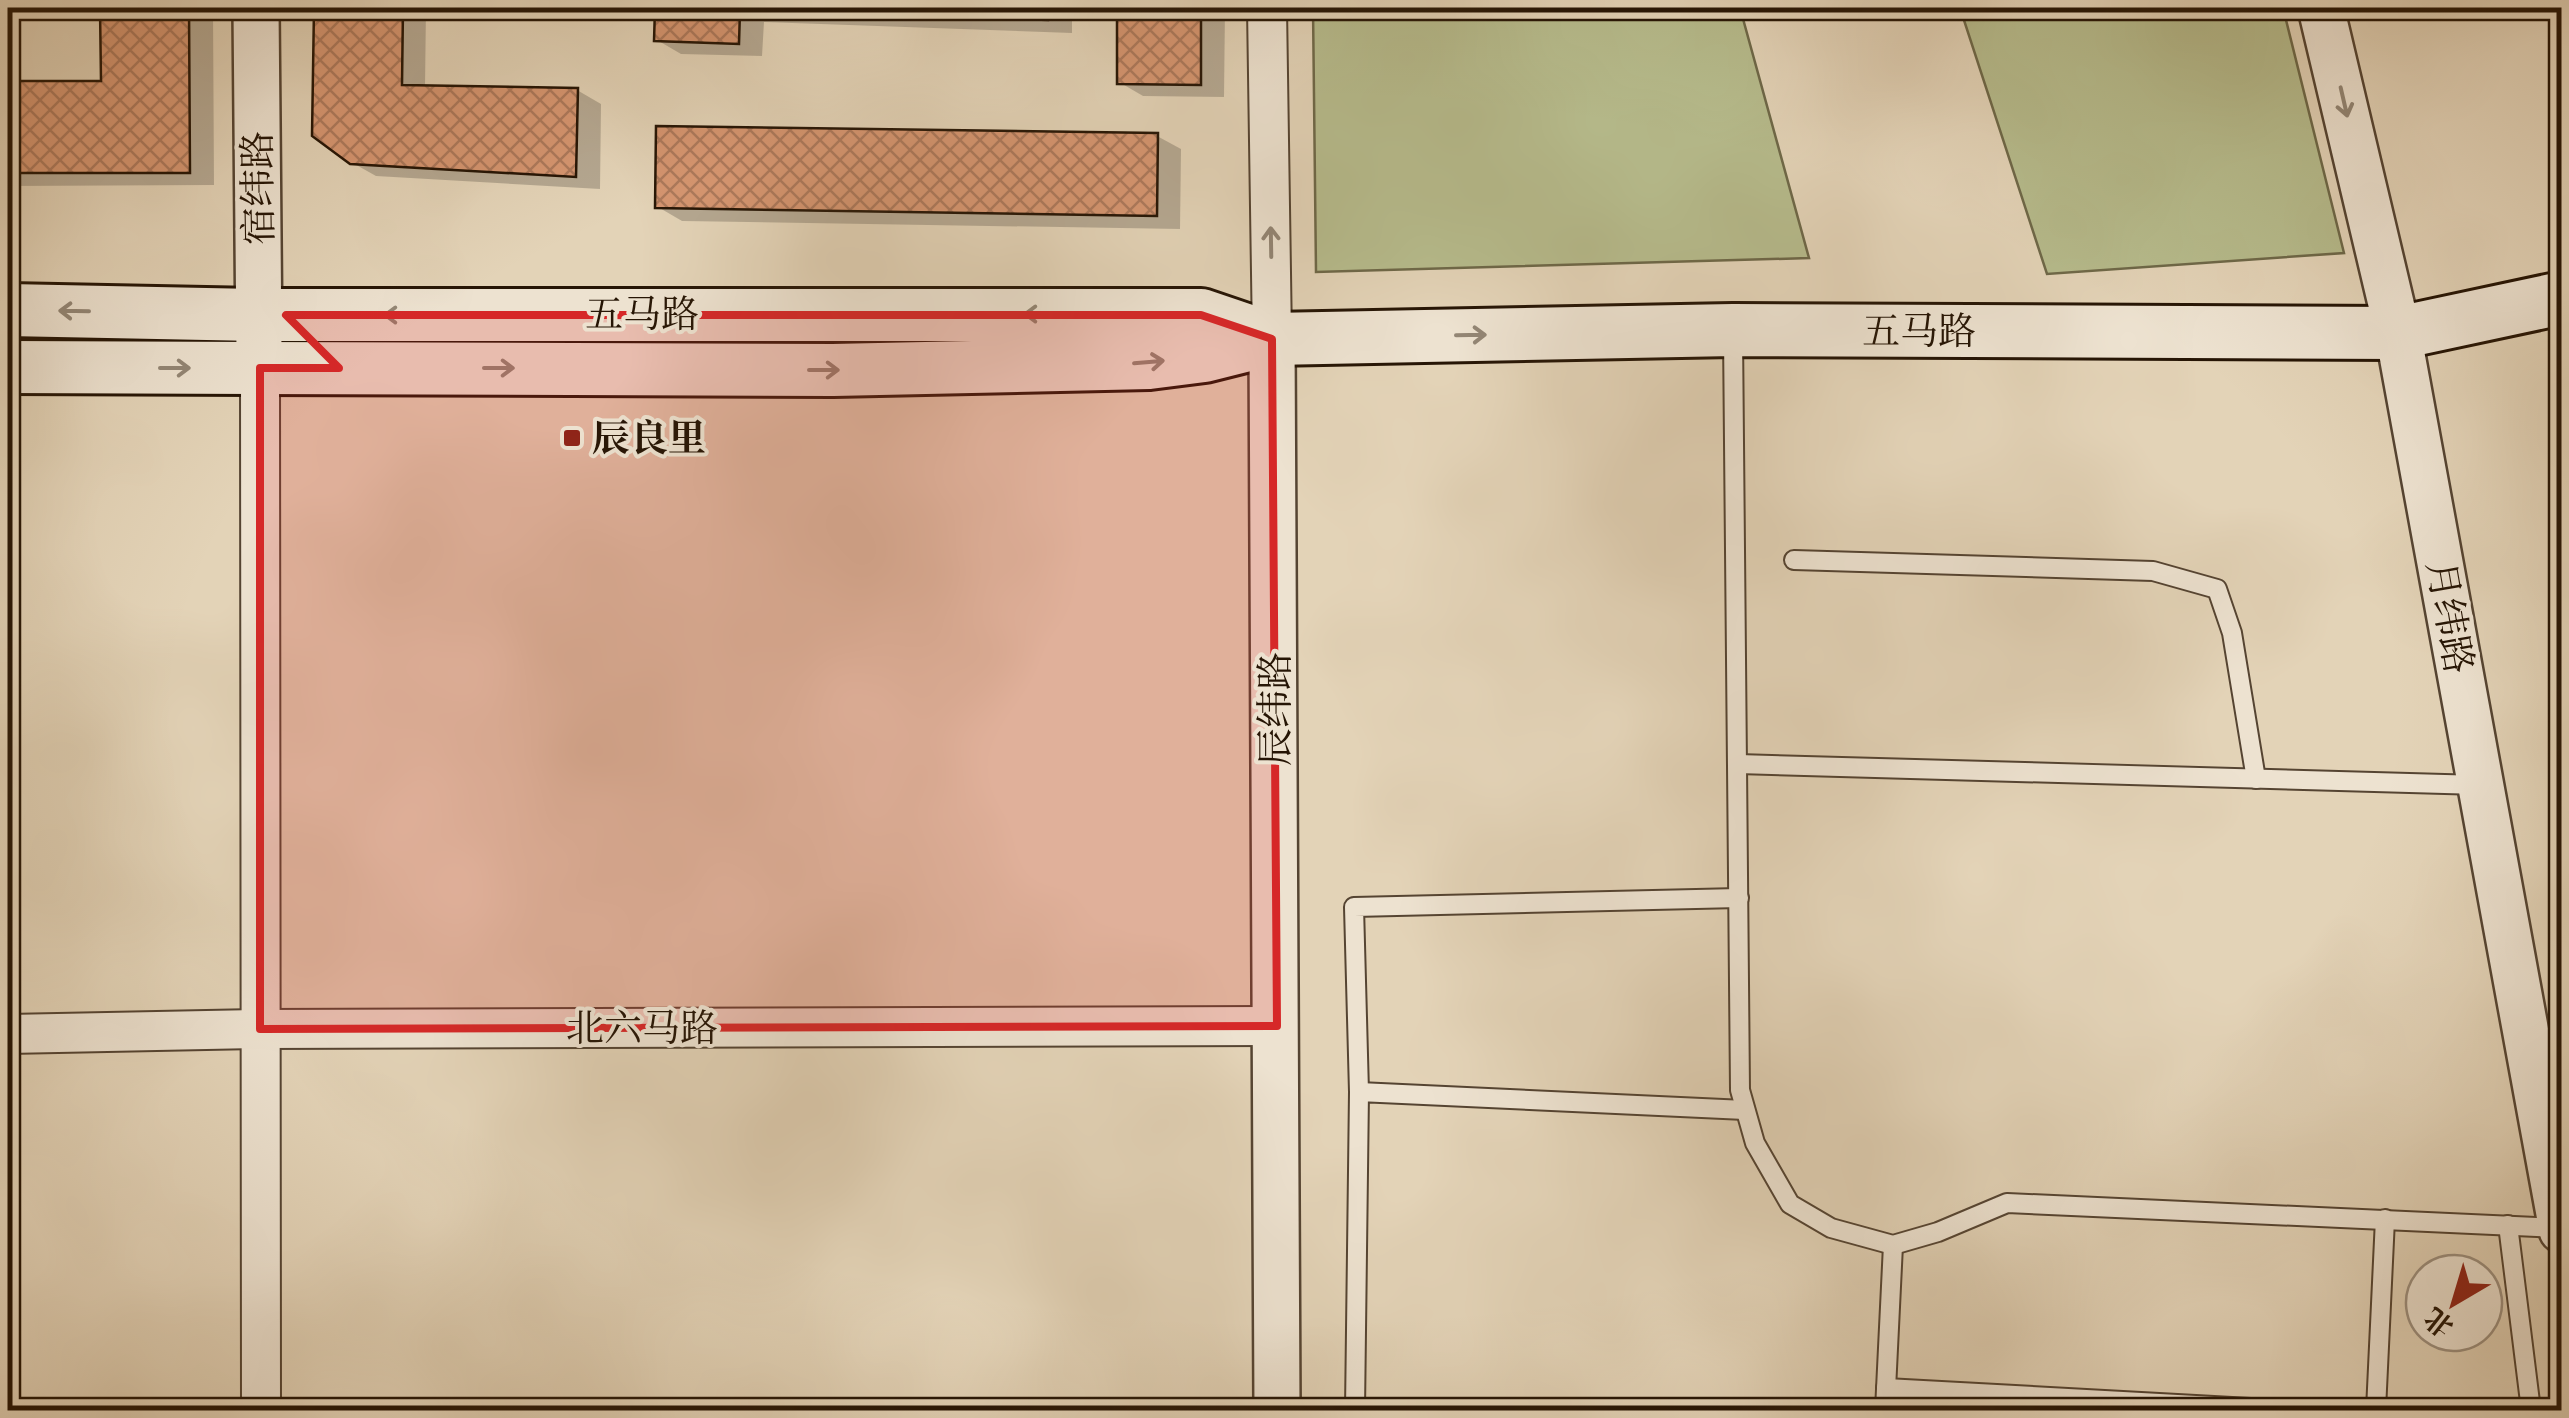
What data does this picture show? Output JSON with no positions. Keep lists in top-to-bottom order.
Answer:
{
  "streets": {
    "main road": ["五马路"],
    "street": [
      "宿纬路",
      "月纬路",
      "辰纬路",
      "北六马路"
    ]
  },
  "crossings": [
    ["宿纬路", "五马路"],
    ["五马路", "月纬路"],
    ["五马路", "辰纬路"],
    ["辰纬路", "北六马路"]
  ],
  "places": {
    "transit": ["辰良里"]
  },
  "north": "bottom left"
}
